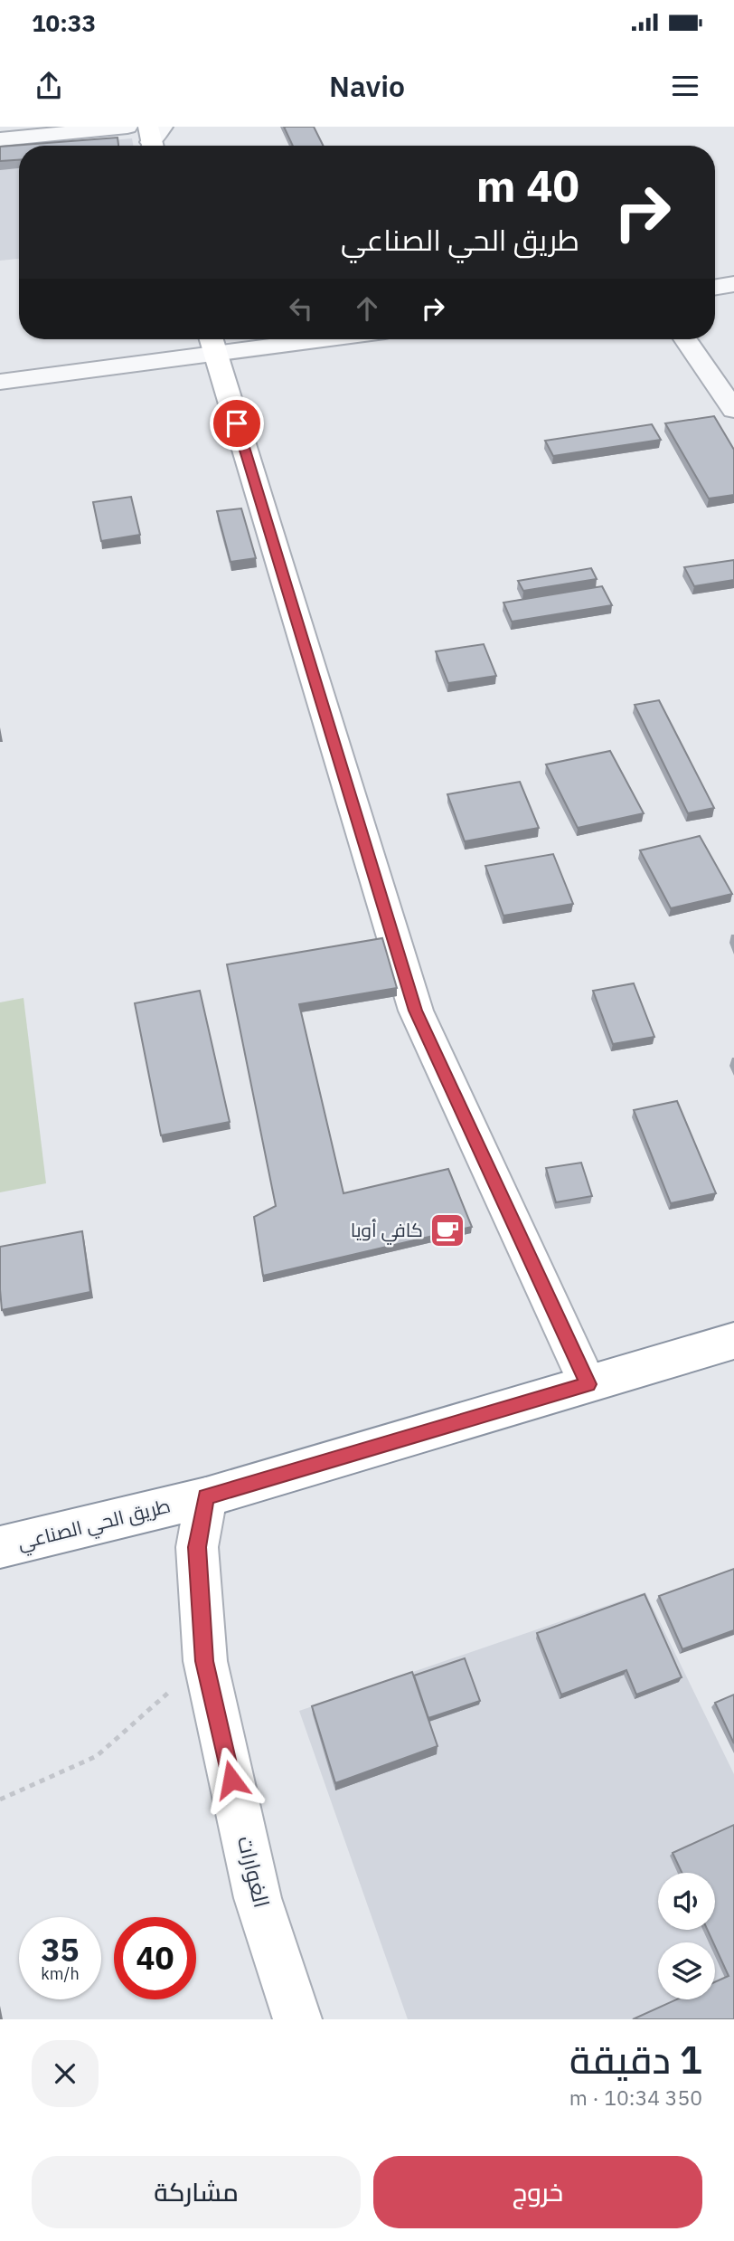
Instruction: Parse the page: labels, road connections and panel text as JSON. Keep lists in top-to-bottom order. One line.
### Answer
{"streets":{"main road":["طريق الحي الصناعي","الغوارات"]},"crossings":[["طريق الحي الصناعي","الغوارات"]],"places":{"cafe":["كافي أويا"]},"page":{"status":"10:33","header":"Navio","turn":["40 m","طريق الحي الصناعي"],"speed":"35 km/h","limit":"40","heading":["1 دقيقة","350 m · 10:34"],"buttons":["خروج","مشاركة"]}}
